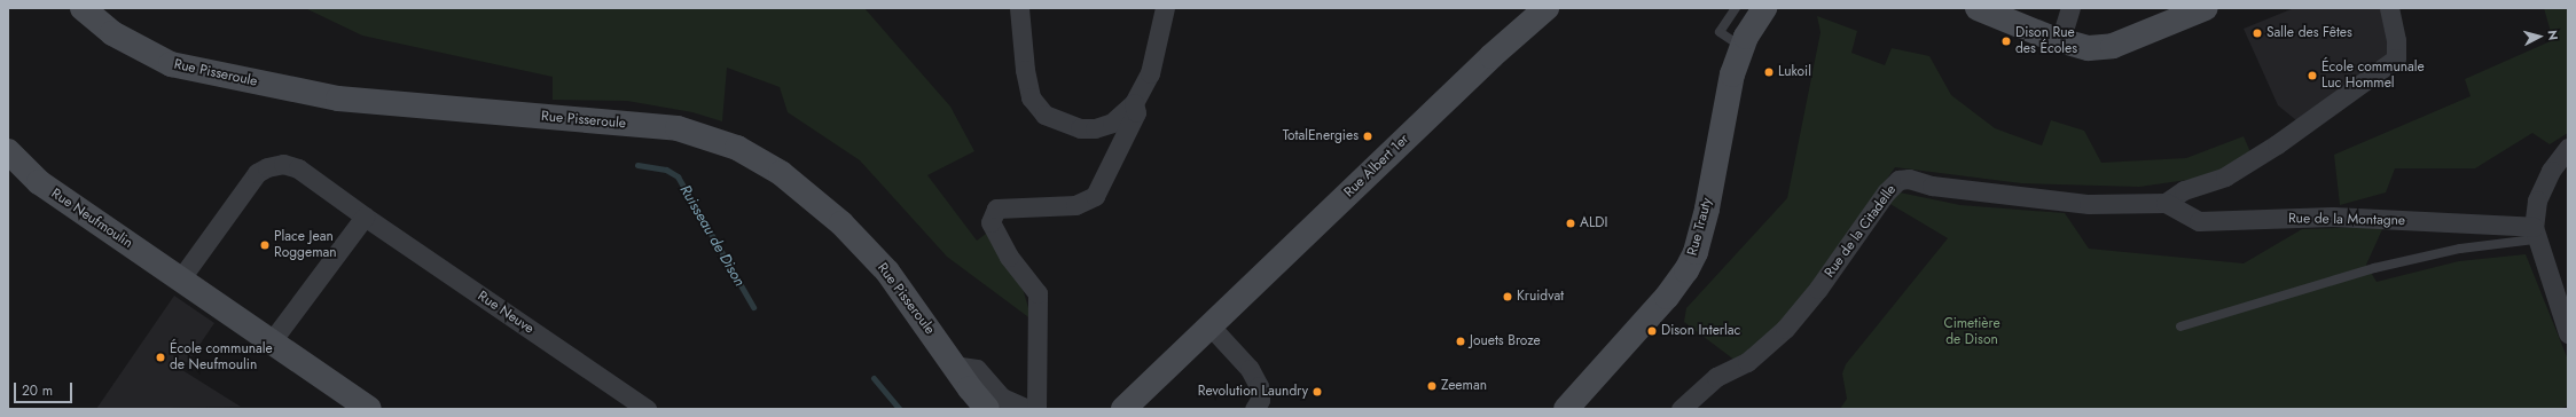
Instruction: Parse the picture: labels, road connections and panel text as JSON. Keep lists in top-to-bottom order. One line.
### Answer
{"streets":{"main road":["Rue Pisseroule","Rue Albert 1er","Rue Neufmoulin","Rue Trauty"],"street":["Rue de la Montagne","Rue de la Citadelle","Rue Neuve"]},"crossings":[["Rue de la Montagne","Rue de la Citadelle"]],"water":["Ruisseau de Dison"],"parks":["Cimetière de Dison"],"places":["Salle des Fêtes","Dison Rue des Écoles","Lukoil","École communale Luc Hommel","TotalEnergies","ALDI","Place Jean Roggeman","Kruidvat","Dison Interlac","Jouets Broze","École communale de Neufmoulin","Zeeman","Revolution Laundry"],"scale_bar":"20 m","north":"right"}
